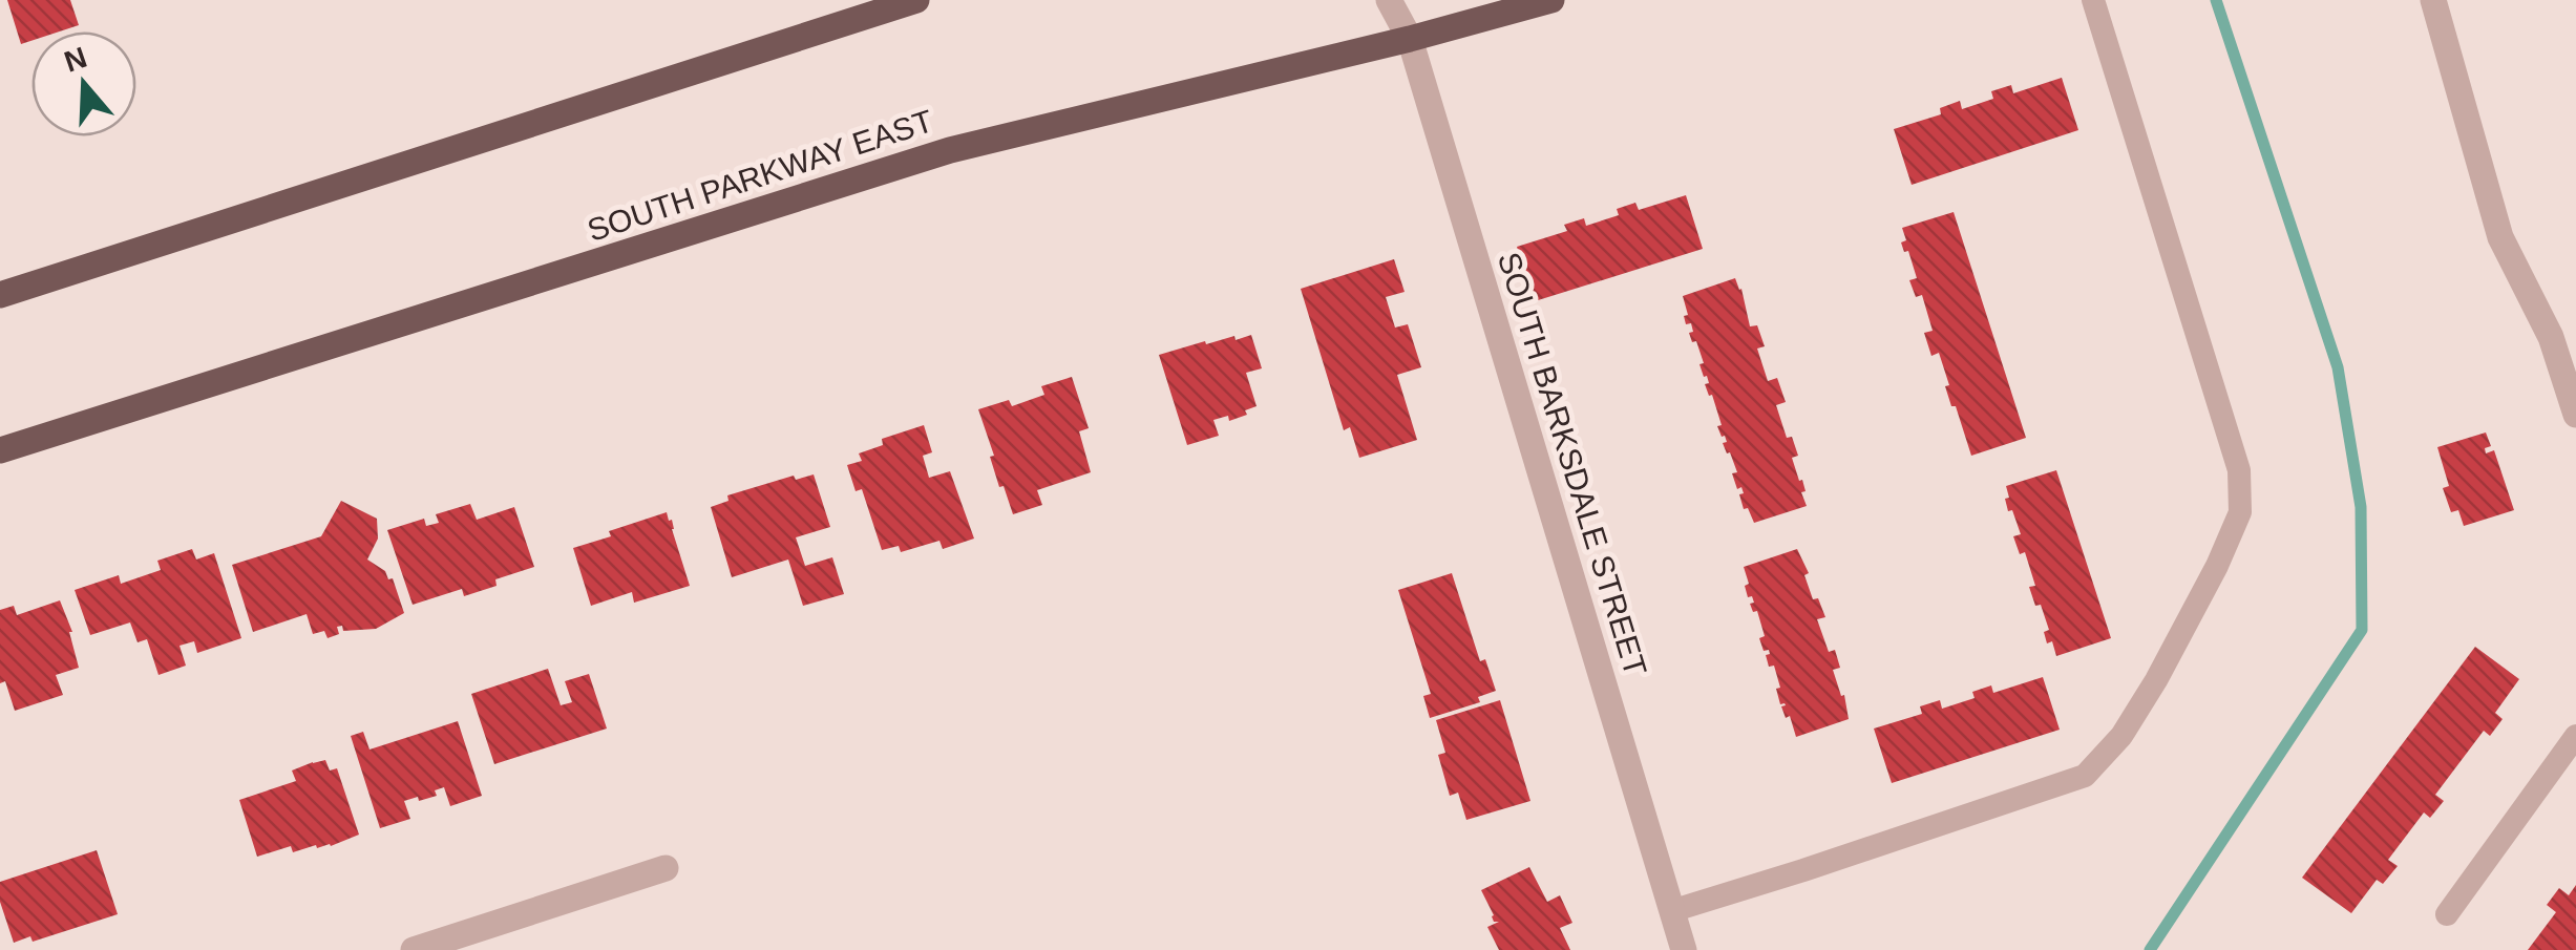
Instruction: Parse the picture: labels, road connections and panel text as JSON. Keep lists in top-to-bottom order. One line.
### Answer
{"streets":{"main road":["SOUTH PARKWAY EAST"],"street":["SOUTH BARKSDALE STREET"]},"crossings":[["SOUTH PARKWAY EAST","SOUTH BARKSDALE STREET"]],"north":"top"}
